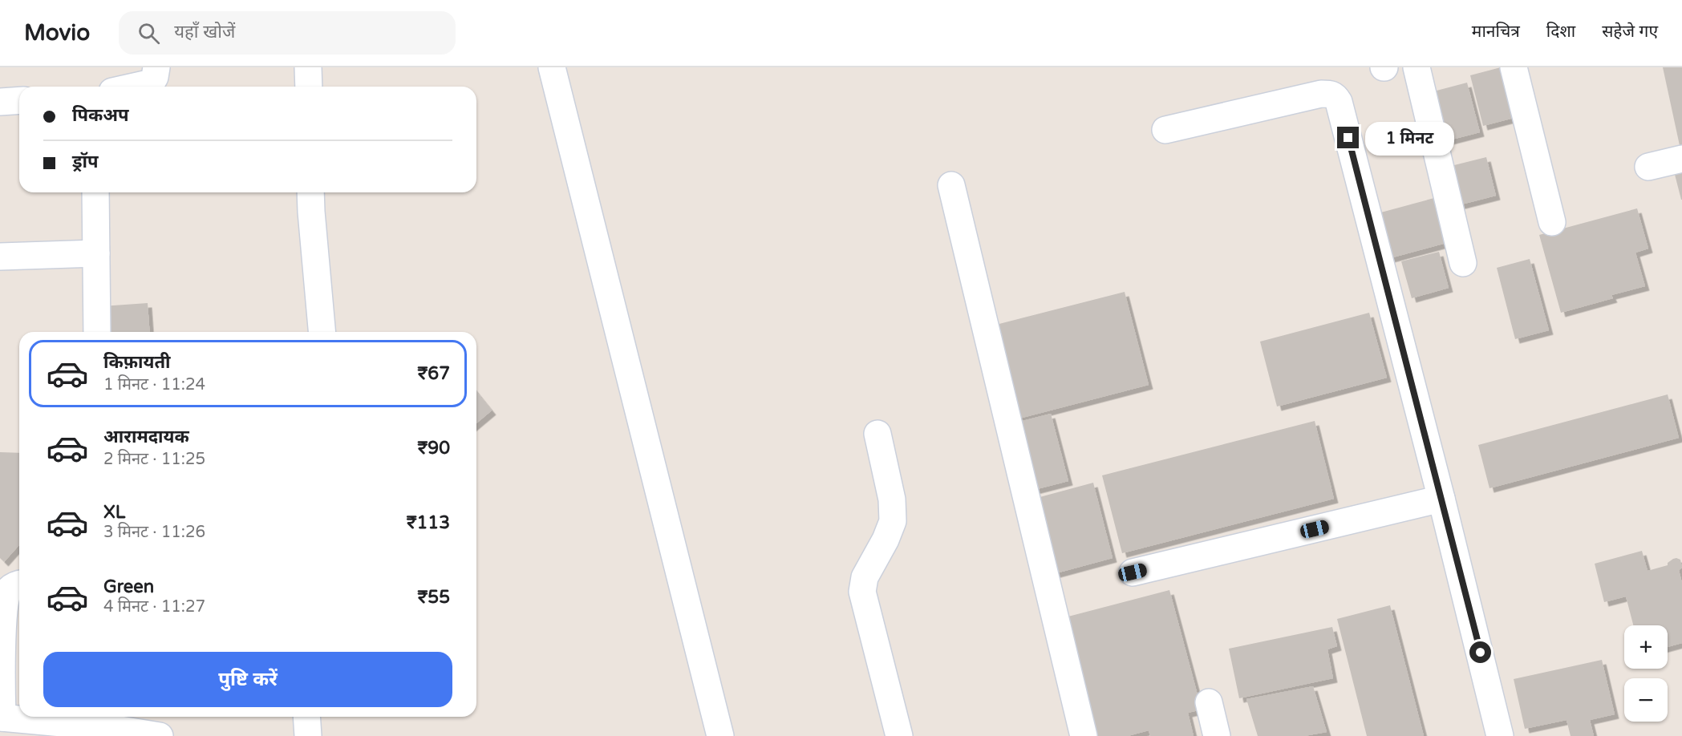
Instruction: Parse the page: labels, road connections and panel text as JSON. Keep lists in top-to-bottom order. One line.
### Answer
{"page":{"header":"Movio","search":"यहाँ खोजें","nav":["मानचित्र","दिशा","सहेजे गए"],"banner":["पिकअप","ड्रॉप"],"bubble":"1 मिनट","list":[{"name":"किफ़ायती","note":"1 मिनट · 11:24","value":"₹67"},{"name":"आरामदायक","note":"2 मिनट · 11:25","value":"₹90"},{"name":"XL","note":"3 मिनट · 11:26","value":"₹113"},{"name":"Green","note":"4 मिनट · 11:27","value":"₹55"}],"map_buttons":["+","−"],"buttons":"पुष्टि करें"}}
